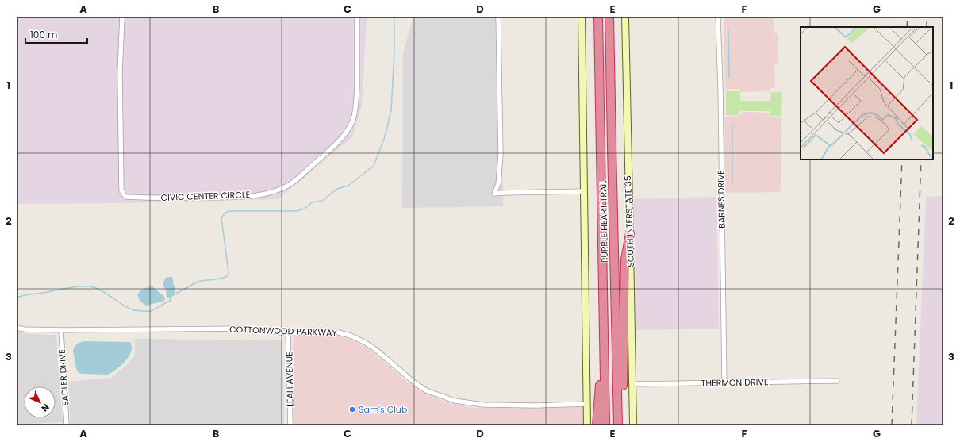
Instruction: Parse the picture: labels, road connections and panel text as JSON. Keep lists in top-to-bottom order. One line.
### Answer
{"streets":{"highway":["PURPLE HEART TRAIL"],"main road":["SOUTH INTERSTATE 35"],"street":["CIVIC CENTER CIRCLE","BARNES DRIVE","COTTONWOOD PARKWAY","SADLER DRIVE","LEAH AVENUE","THERMON DRIVE"]},"crossings":[["BARNES DRIVE","THERMON DRIVE"],["SOUTH INTERSTATE 35","THERMON DRIVE"],["COTTONWOOD PARKWAY","SADLER DRIVE"],["COTTONWOOD PARKWAY","LEAH AVENUE"]],"places":["Sam's Club"],"scale_bar":"100 m","north":"bottom right","grid":{"columns":["A","B","C","D","E","F","G"],"rows":["1","2","3"]}}
